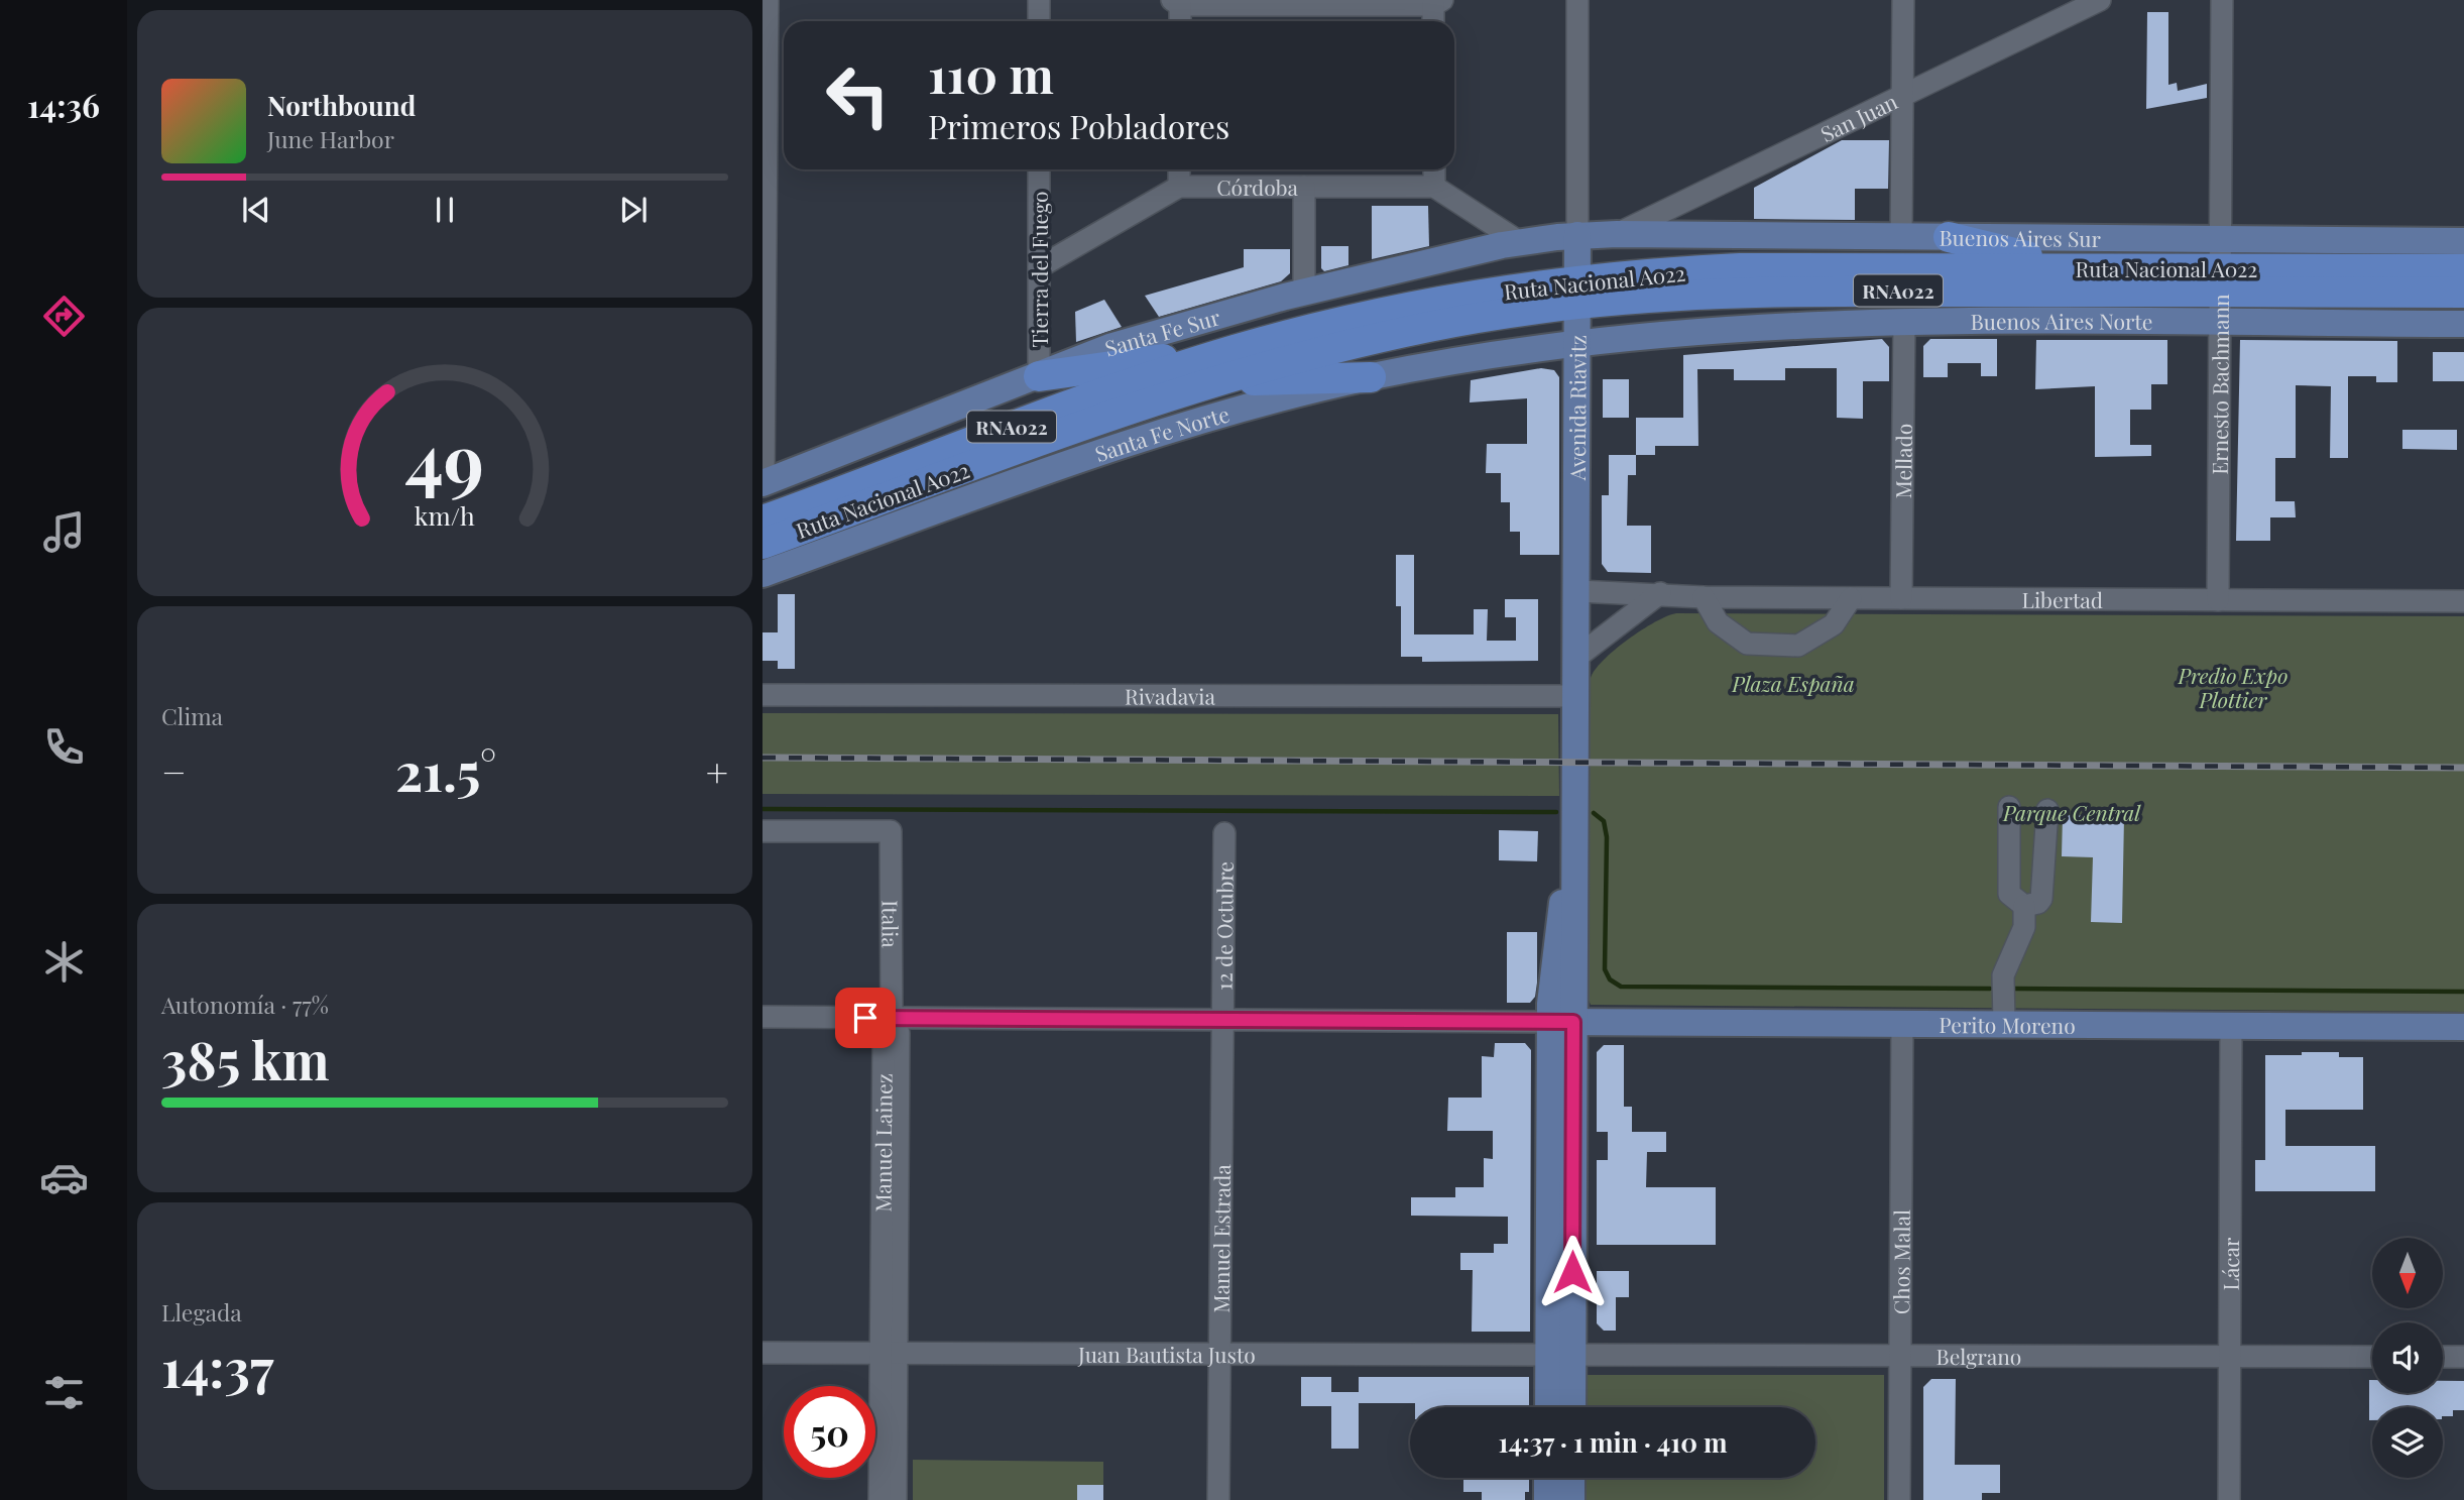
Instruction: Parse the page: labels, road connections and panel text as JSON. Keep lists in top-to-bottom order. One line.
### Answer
{"streets":{"highway":["Ruta Nacional A022","RNA022"],"main road":["Buenos Aires Sur","Buenos Aires Norte","Santa Fe Sur","Avenida Riavitz","Santa Fe Norte","Perito Moreno"],"street":["San Juan","Córdoba","Tierra del Fuego","Ernesto Bachmann","Mellado","Libertad","Rivadavia","Italia","12 de Octubre","Manuel Lainez","Manuel Estrada","Chos Malal","Lácar","Juan Bautista Justo","Belgrano"]},"crossings":[["San Juan","Buenos Aires Sur"],["Córdoba","Tierra del Fuego"],["Buenos Aires Sur","Ruta Nacional A022"],["Buenos Aires Sur","Santa Fe Sur"],["Buenos Aires Sur","Ernesto Bachmann"],["Buenos Aires Sur","Avenida Riavitz"],["Ruta Nacional A022","Ernesto Bachmann"],["Ruta Nacional A022","Avenida Riavitz"],["Tierra del Fuego","Santa Fe Sur"],["Buenos Aires Norte","Ernesto Bachmann"],["Buenos Aires Norte","Avenida Riavitz"],["Buenos Aires Norte","Santa Fe Norte"],["Buenos Aires Norte","Mellado"],["Santa Fe Sur","Avenida Riavitz"],["Ernesto Bachmann","Libertad"],["Avenida Riavitz","Santa Fe Norte"],["Avenida Riavitz","Libertad"],["Avenida Riavitz","Rivadavia"],["Avenida Riavitz","Perito Moreno"],["Avenida Riavitz","Juan Bautista Justo"],["Avenida Riavitz","Belgrano"],["Mellado","Libertad"],["Italia","Manuel Lainez"],["12 de Octubre","Manuel Estrada"],["Perito Moreno","Chos Malal"],["Perito Moreno","Lácar"],["Manuel Lainez","Juan Bautista Justo"],["Manuel Estrada","Juan Bautista Justo"],["Chos Malal","Belgrano"],["Lácar","Belgrano"],["Juan Bautista Justo","Belgrano"]],"parks":["Predio Expo Plottier","Plaza España","Parque Central"],"north":"bottom","page":{"tabs":"14:36","turn":["110 m","Primeros Pobladores"],"song":["Northbound","June Harbor"],"tile":["Clima",["Autonomía · 77%","385 km"],["Llegada","14:37"]],"heat":["−","21.5°","+"],"limit":"50","trip":"14:37 · 1 min · 410 m","gauge":["49","km/h"]}}
